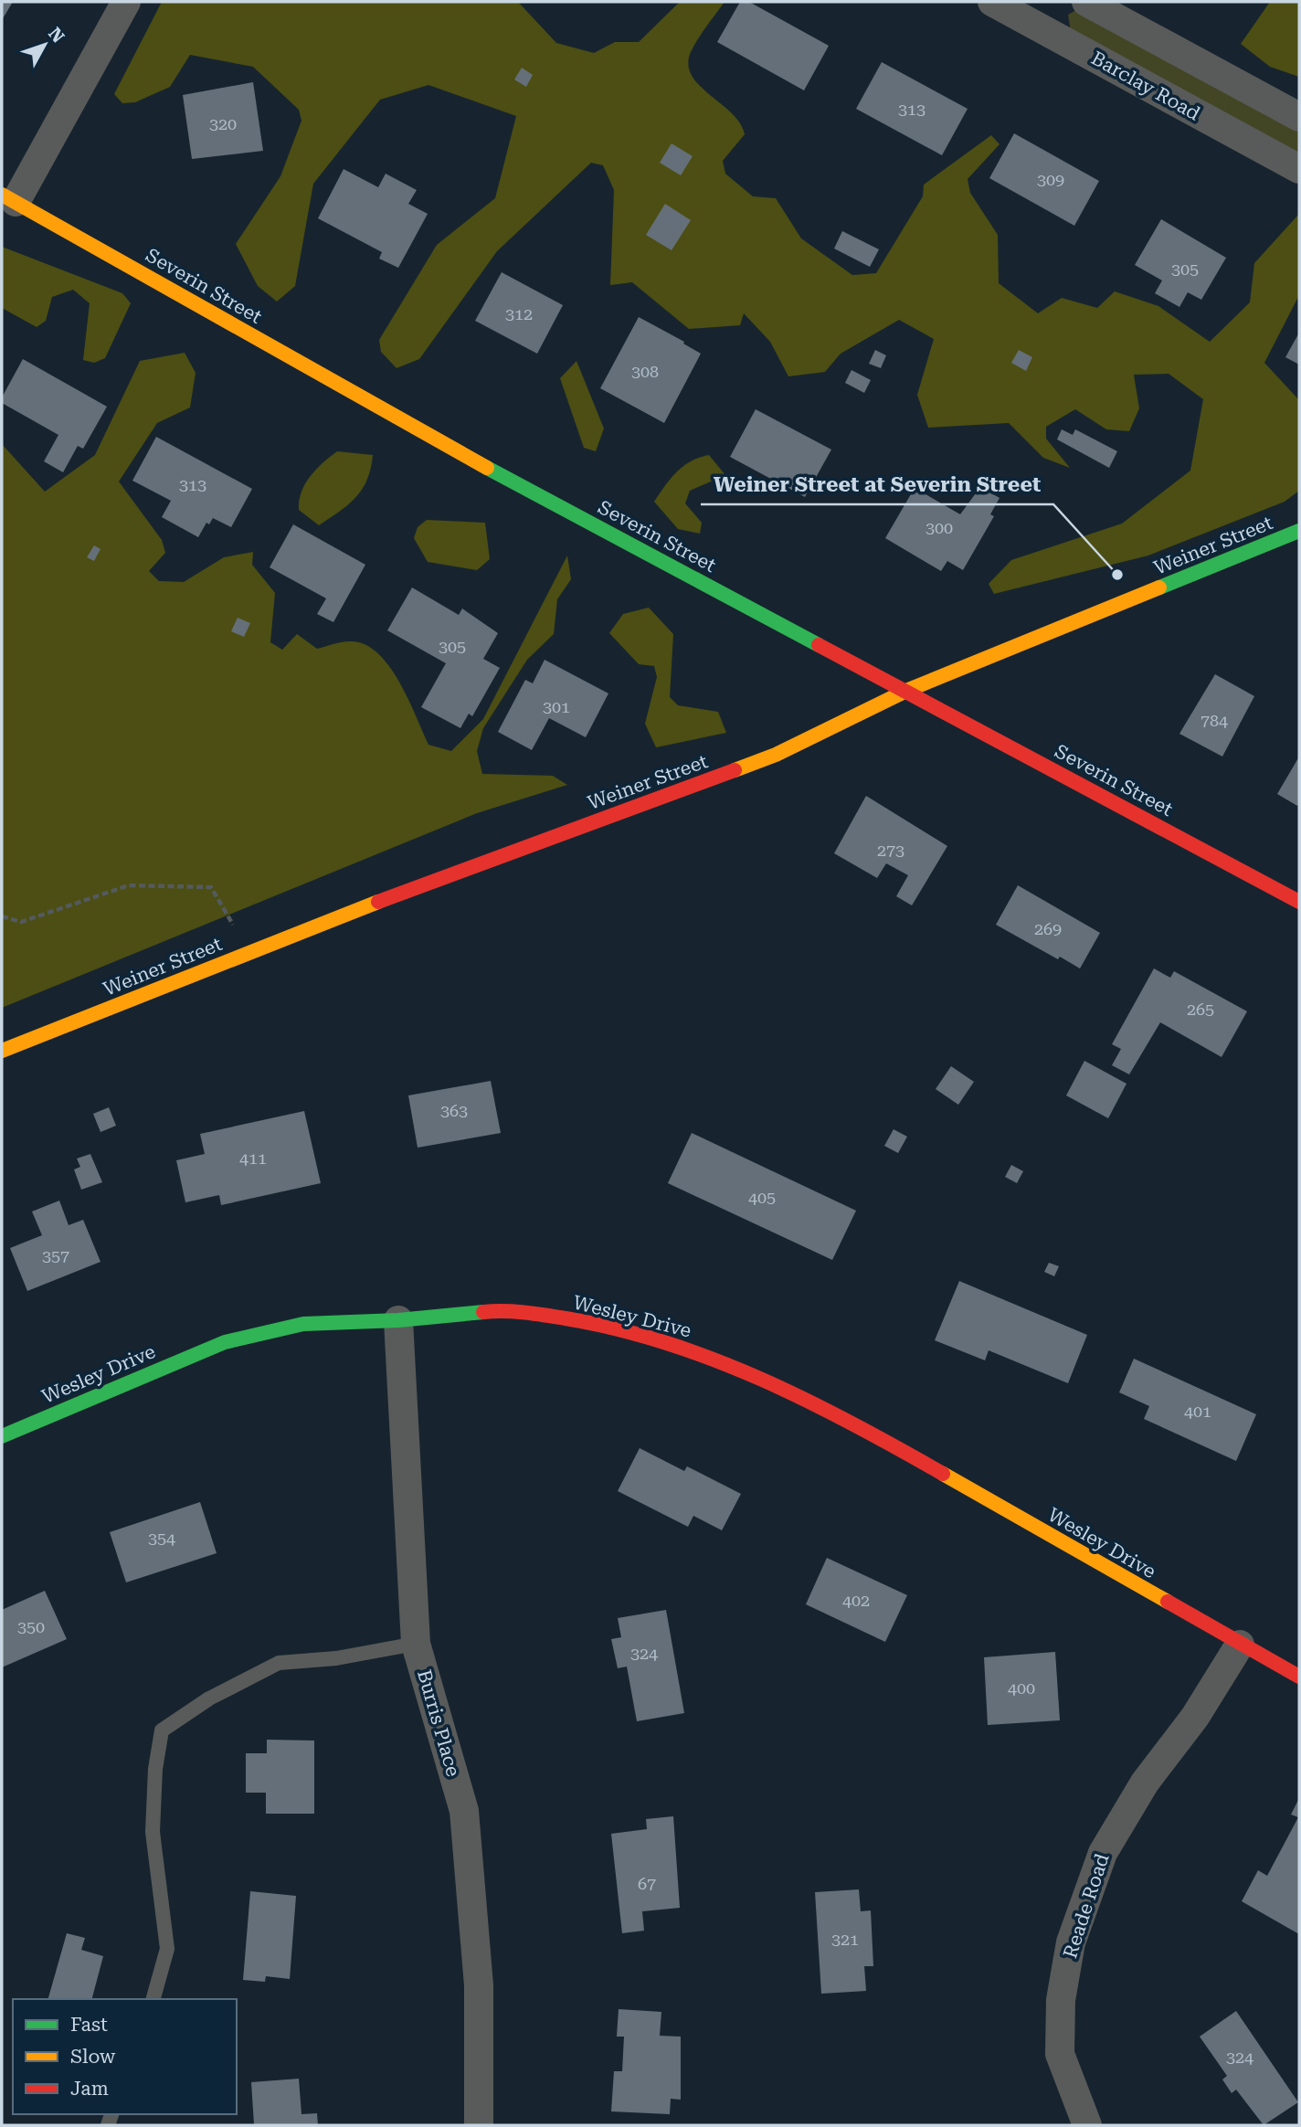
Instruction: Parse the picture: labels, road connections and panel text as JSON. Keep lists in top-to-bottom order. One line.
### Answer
{"streets":{"street":["Barclay Road","Severin Street","Weiner Street","Wesley Drive","Burris Place","Reade Road"]},"crossings":[["Severin Street","Weiner Street"],["Wesley Drive","Burris Place"],["Wesley Drive","Reade Road"]],"places":["Weiner Street at Severin Street"],"house_numbers":["313","320","309","305","312","308","313","300","305","301","784","273","269","265","363","411","405","357","401","354","402","350","324","400","67","321","324"],"legend":["Fast","Slow","Jam"],"north":"top right"}
